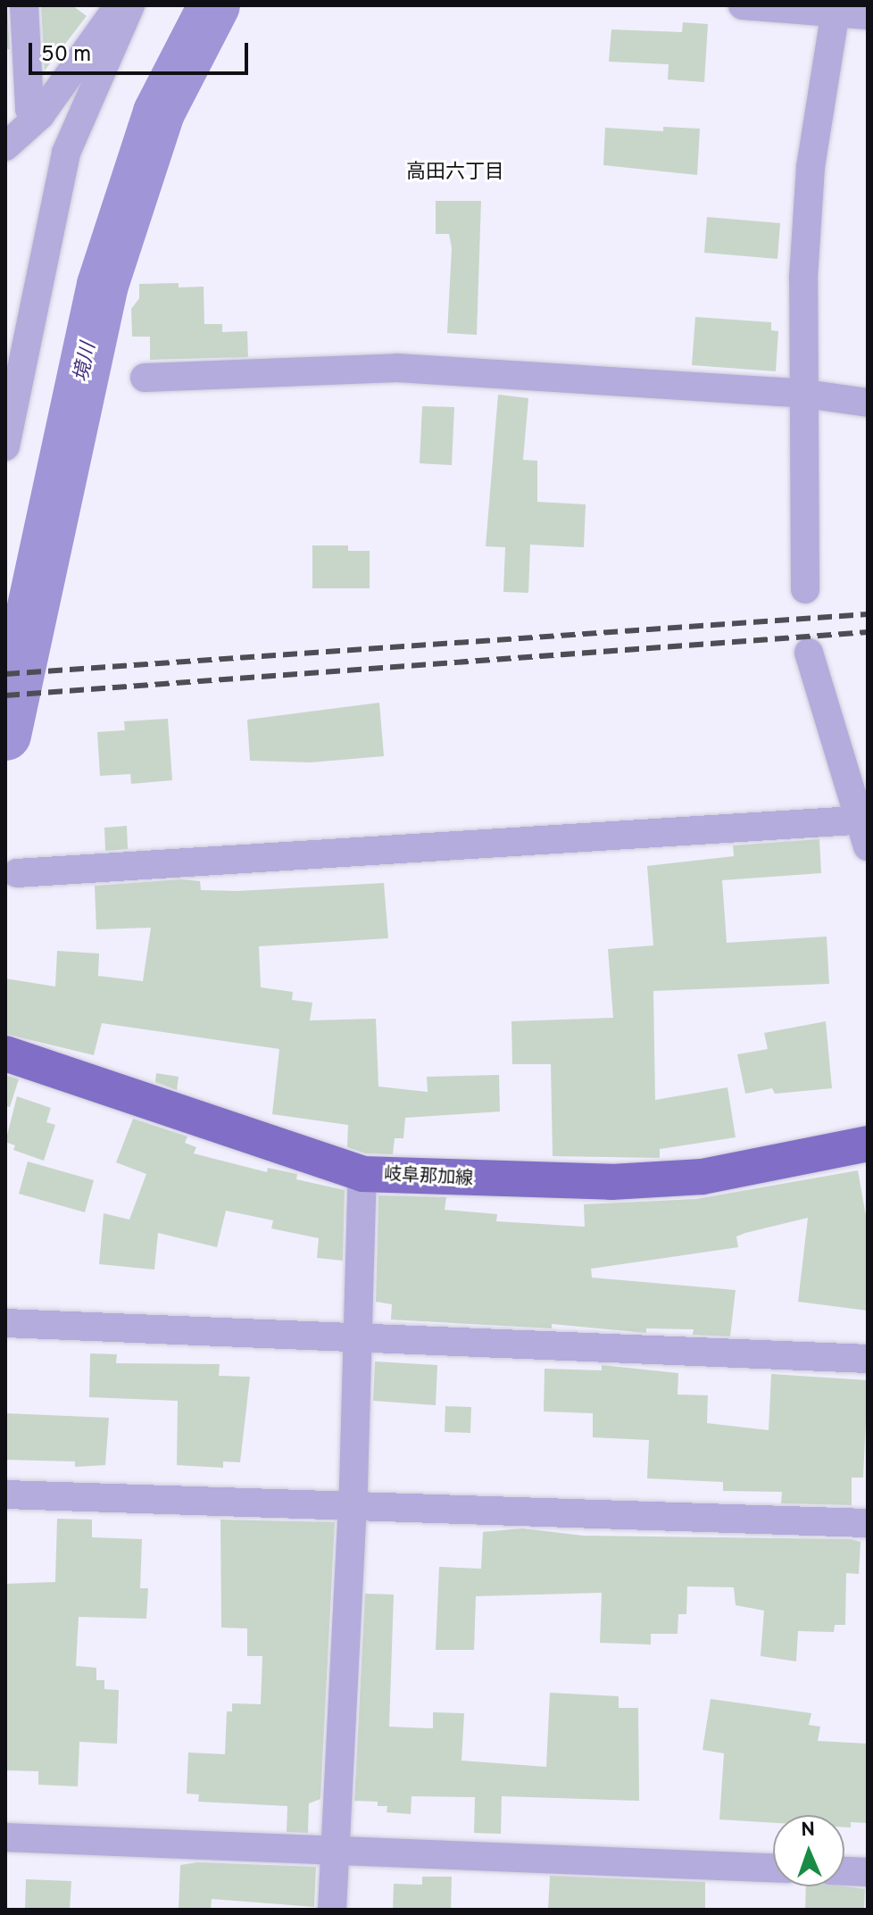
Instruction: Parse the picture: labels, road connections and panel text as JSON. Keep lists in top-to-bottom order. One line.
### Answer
{"streets":{"main road":["岐阜那加線"]},"districts":["高田六丁目"],"water":["境川"],"scale_bar":"50 m","north":"top"}
